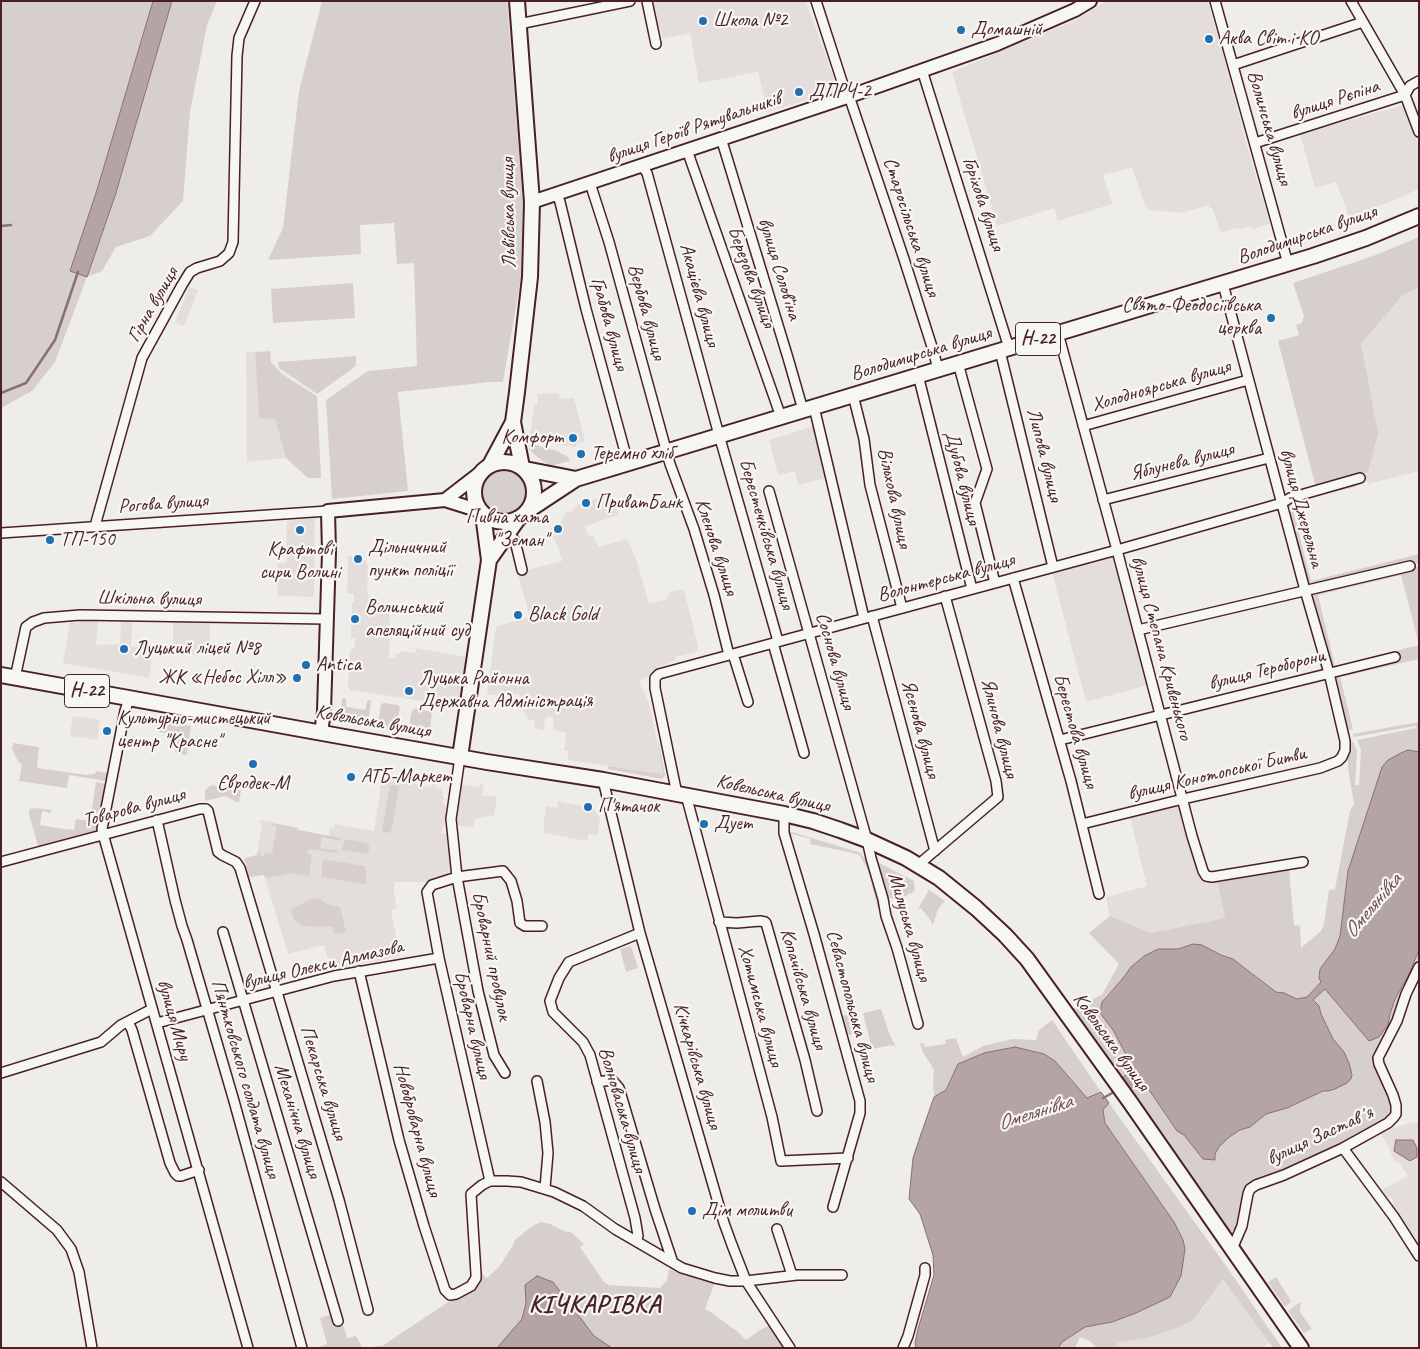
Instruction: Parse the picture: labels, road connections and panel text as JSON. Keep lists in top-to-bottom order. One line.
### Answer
{"streets":{"main road":["Львівська вулиця","Володимирська вулиця","Н-22","Ковельська вулиця"],"street":["вулиця Рєпіна","вулиця Героїв Рятувальників","Волинська вулиця","Горіхова вулиця","Старосільська вулиця","вулиця Солов'їна","Березова вулиця","Акацієва вулиця","Гірна вулиця","Вербова вулиця","Грабова вулиця","Холодноярська вулиця","Липова вулиця","Яблунева вулиця","Дубова вулиця","Вільхова вулиця","Рогова вулиця","вулиця Джерельна","Берестечківська вулиця","Кленова вулиця","Волонтерська вулиця","Шкільна вулиця","вулиця Степана Кривенького","Соснова вулиця","вулиця Тероборони","Ялинова вулиця","Ясенова вулиця","Берестова вулиця","вулиця Конотопської Битви","Товарова вулиця","Милуська вулиця","Броварний провулок","вулиця Олекси Алмазова","Копачівська вулиця","Хотимська вулиця","Севастопольська вулиця","вулиця Миру","Броварна вулиця","Кічкарівська вулиця","Пянтковського солдата вулиця","Пекарська вулиця","Волноваська вулиця","Механічна вулиця","Новоброварна вулиця","вулиця Заставʼя"]},"crossings":[["вулиця Рєпіна","Волинська вулиця"],["вулиця Героїв Рятувальників","Горіхова вулиця"],["вулиця Героїв Рятувальників","Львівська вулиця"],["вулиця Героїв Рятувальників","Старосільська вулиця"],["вулиця Героїв Рятувальників","вулиця Солов'їна"],["вулиця Героїв Рятувальників","Березова вулиця"],["вулиця Героїв Рятувальників","Акацієва вулиця"],["вулиця Героїв Рятувальників","Вербова вулиця"],["вулиця Героїв Рятувальників","Грабова вулиця"],["Волинська вулиця","Володимирська вулиця"],["Горіхова вулиця","Володимирська вулиця"],["Горіхова вулиця","Липова вулиця"],["Львівська вулиця","Володимирська вулиця"],["Львівська вулиця","Н-22"],["Старосільська вулиця","Володимирська вулиця"],["Володимирська вулиця","вулиця Солов'їна"],["Володимирська вулиця","Березова вулиця"],["Володимирська вулиця","Акацієва вулиця"],["Володимирська вулиця","Вербова вулиця"],["Володимирська вулиця","Грабова вулиця"],["Володимирська вулиця","Н-22"],["Володимирська вулиця","Липова вулиця"],["Володимирська вулиця","Дубова вулиця"],["Володимирська вулиця","Вільхова вулиця"],["Володимирська вулиця","вулиця Джерельна"],["Володимирська вулиця","Берестечківська вулиця"],["Володимирська вулиця","Кленова вулиця"],["Володимирська вулиця","вулиця Степана Кривенького"],["Володимирська вулиця","Ясенова вулиця"],["вулиця Солов'їна","Ясенова вулиця"],["Акацієва вулиця","Берестечківська вулиця"],["Гірна вулиця","Рогова вулиця"],["Вербова вулиця","Кленова вулиця"],["Н-22","Ковельська вулиця"],["Холодноярська вулиця","вулиця Джерельна"],["Холодноярська вулиця","вулиця Степана Кривенького"],["Липова вулиця","Волонтерська вулиця"],["Яблунева вулиця","вулиця Джерельна"],["Яблунева вулиця","вулиця Степана Кривенького"],["Дубова вулиця","Волонтерська вулиця"],["Вільхова вулиця","Волонтерська вулиця"],["вулиця Джерельна","Волонтерська вулиця"],["вулиця Джерельна","вулиця Тероборони"],["вулиця Джерельна","вулиця Конотопської Битви"],["Берестечківська вулиця","Волонтерська вулиця"],["Кленова вулиця","Волонтерська вулиця"],["Волонтерська вулиця","вулиця Степана Кривенького"],["Волонтерська вулиця","Соснова вулиця"],["Волонтерська вулиця","Ковельська вулиця"],["Волонтерська вулиця","Ялинова вулиця"],["Волонтерська вулиця","Ясенова вулиця"],["Волонтерська вулиця","Берестова вулиця"],["Волонтерська вулиця","Хотимська вулиця"],["Шкільна вулиця","Ковельська вулиця"],["вулиця Степана Кривенького","вулиця Тероборони"],["вулиця Степана Кривенького","вулиця Конотопської Битви"],["Соснова вулиця","Ковельська вулиця"],["Соснова вулиця","Милуська вулиця"],["вулиця Тероборони","Берестова вулиця"],["Ковельська вулиця","Ялинова вулиця"],["Ковельська вулиця","Милуська вулиця"],["Ковельська вулиця","Хотимська вулиця"],["Ковельська вулиця","Севастопольська вулиця"],["Ковельська вулиця","вулиця Миру"],["Ковельська вулиця","Кічкарівська вулиця"],["Ковельська вулиця","вулиця Заставʼя"],["Ялинова вулиця","Ясенова вулиця"],["Берестова вулиця","вулиця Конотопської Битви"],["Товарова вулиця","вулиця Миру"],["Товарова вулиця","Пянтковського солдата вулиця"],["Товарова вулиця","Пекарська вулиця"],["Броварний провулок","Броварна вулиця"],["вулиця Олекси Алмазова","вулиця Миру"],["вулиця Олекси Алмазова","Броварна вулиця"],["вулиця Олекси Алмазова","Пянтковського солдата вулиця"],["вулиця Олекси Алмазова","Пекарська вулиця"],["вулиця Олекси Алмазова","Механічна вулиця"],["вулиця Олекси Алмазова","Новоброварна вулиця"],["Копачівська вулиця","Хотимська вулиця"],["Хотимська вулиця","Севастопольська вулиця"],["Броварна вулиця","Новоброварна вулиця"],["Кічкарівська вулиця","Волноваська вулиця"]],"districts":["КІЧКАРІВКА"],"water":["Омелянівка"],"places":["Школа №2","Домашній","Аква Світ і КО","ДПРЧ-2","Свято-Феодосіївська церква","Комфорт","Теремно хліб","ПриватБанк","Пивна хата \"Земан\"","Крафтові сири Волині","ТП-150","Дільничний пункт поліції","Black Gold","Волинський апеляційний суд","Луцький ліцей №8","Antica","ЖК «Небос Хілл»","Луцька Районна Державна Адміністрація","Культурно-мистецький центр \"Красне\"","Євродек-М","АТБ-Маркет","П'ятачок","Дует","Дім молитви"]}
